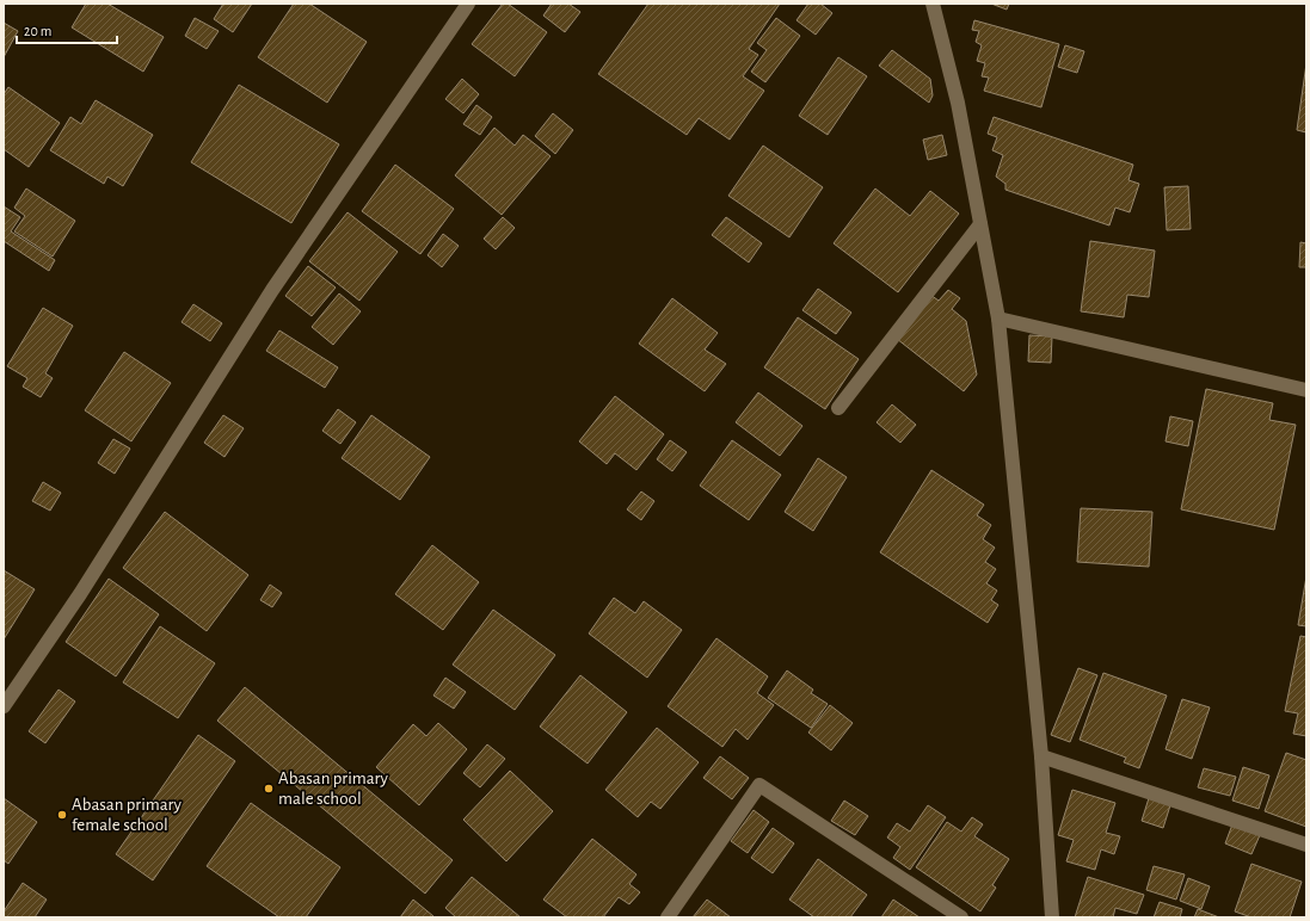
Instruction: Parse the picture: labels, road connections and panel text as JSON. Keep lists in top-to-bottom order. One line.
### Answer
{"places":["Abasan primary male school","Abasan primary female school"],"scale_bar":"20 m"}
